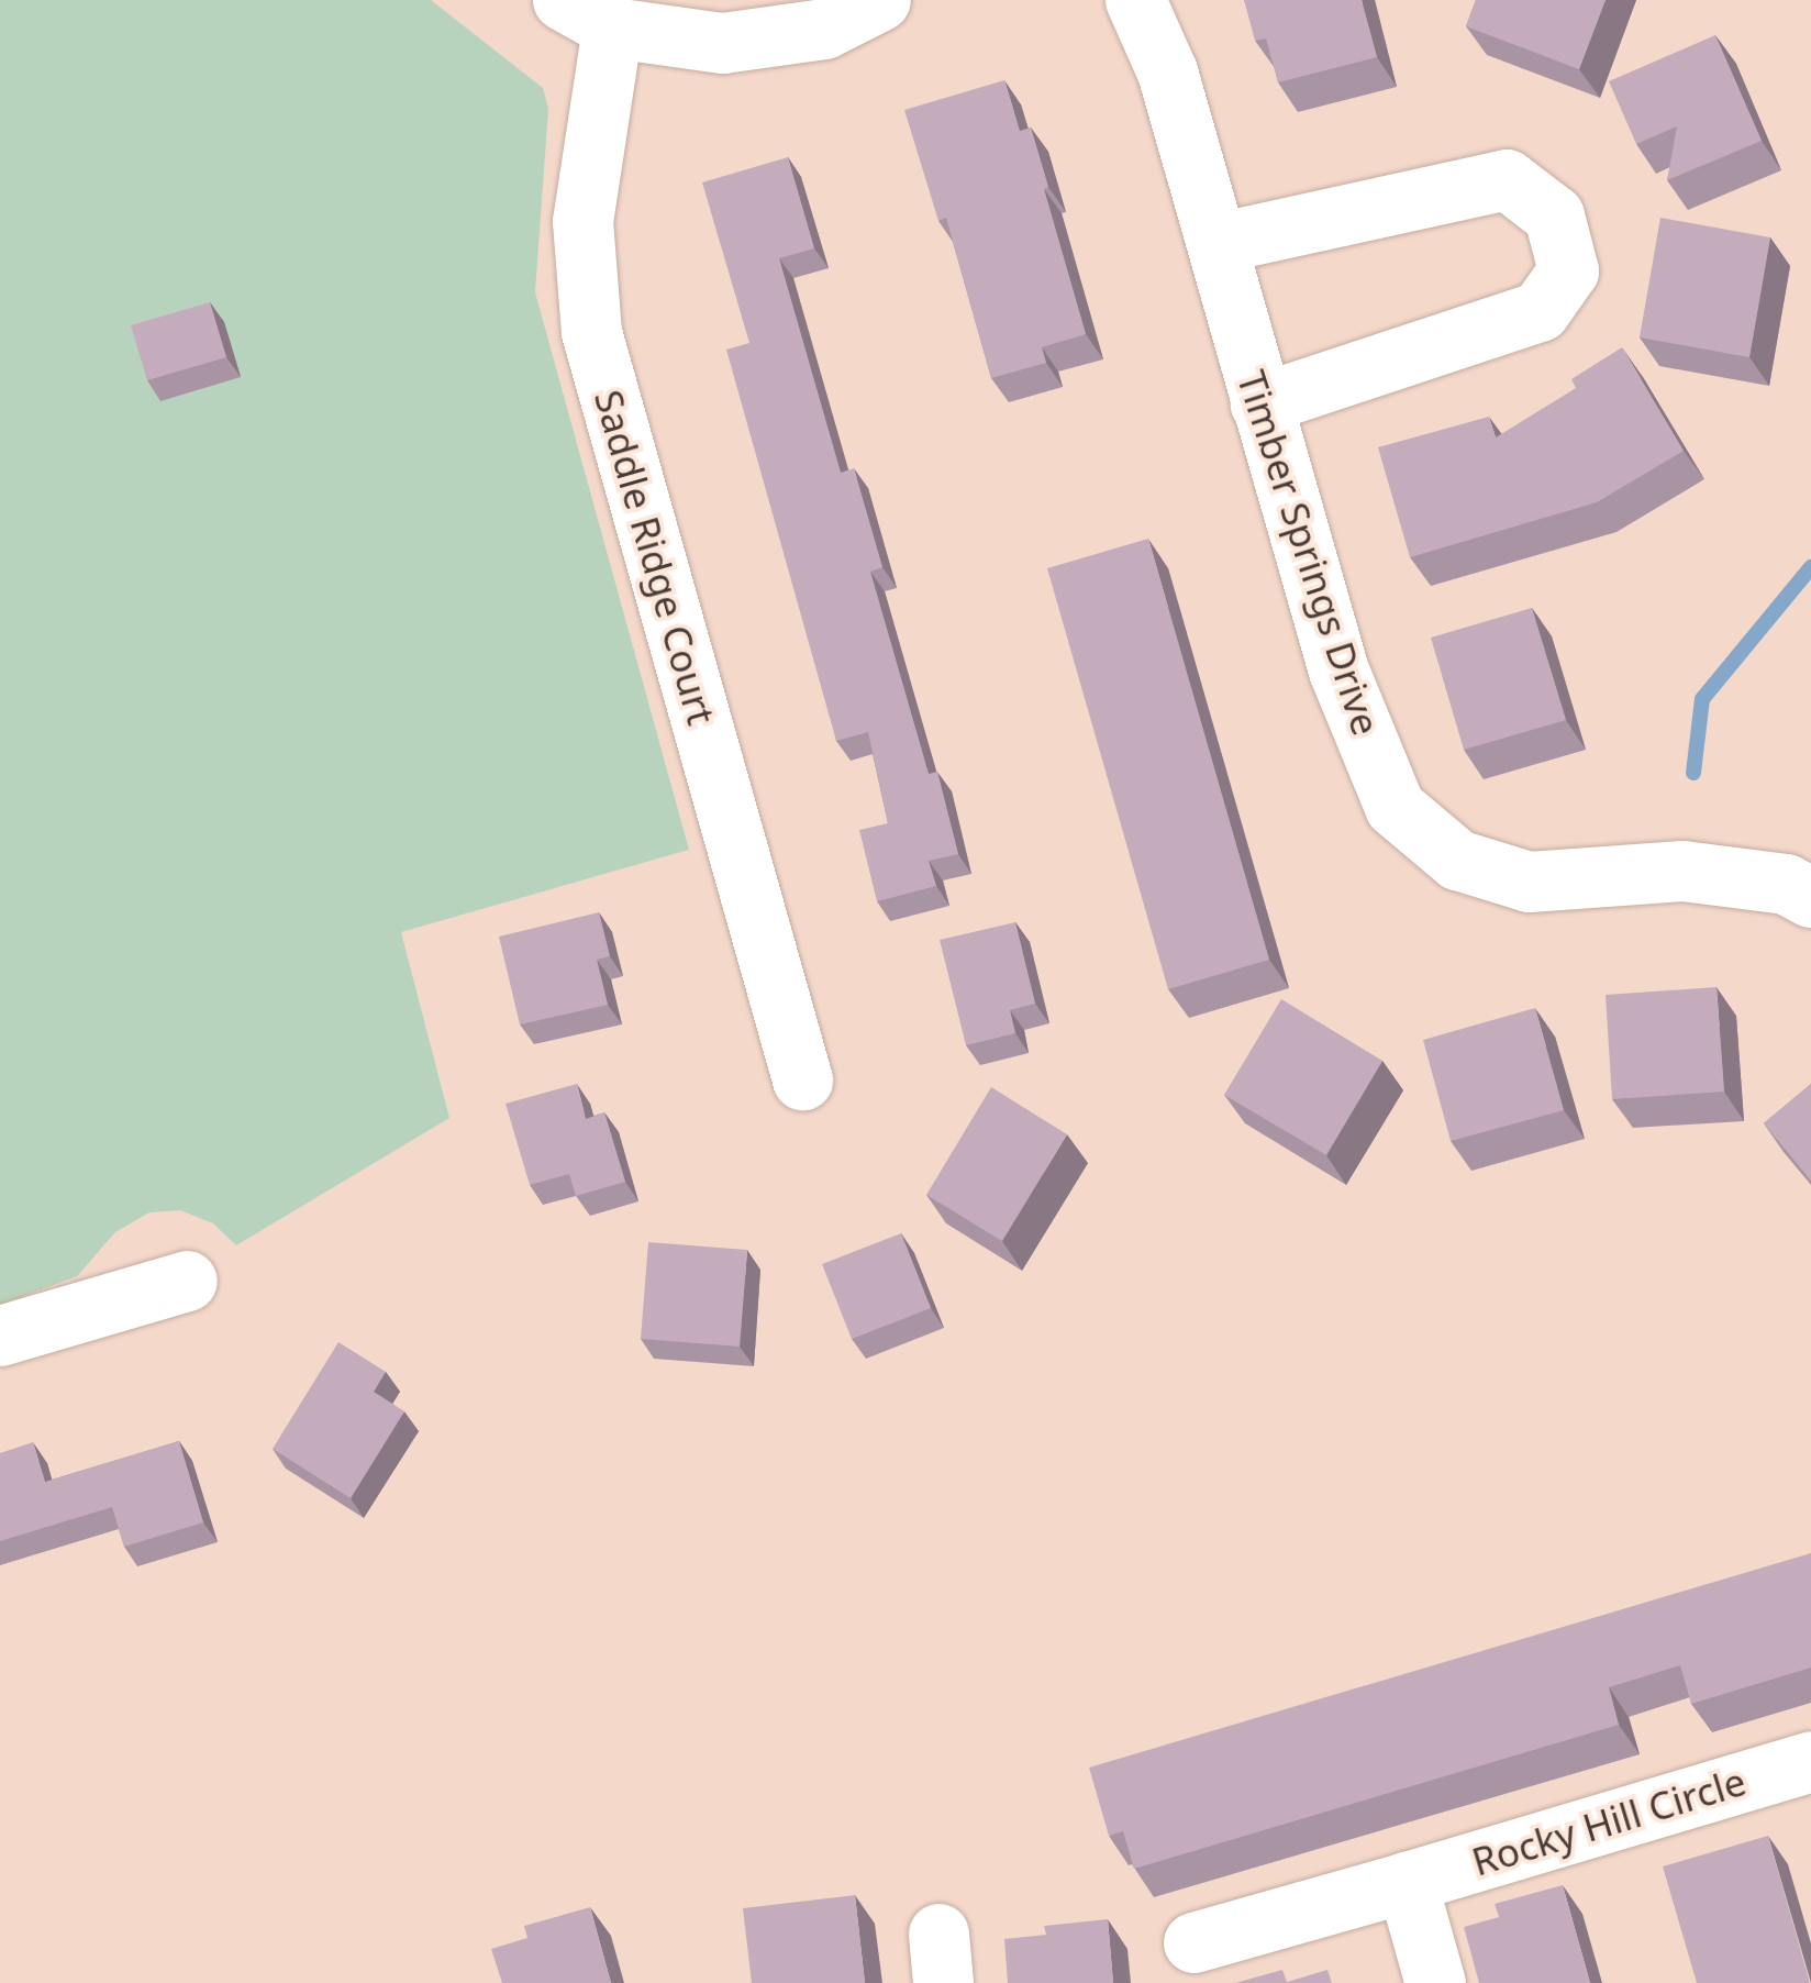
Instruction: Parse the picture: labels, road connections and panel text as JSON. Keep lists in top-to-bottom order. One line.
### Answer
{"streets":{"street":["Timber Springs Drive","Saddle Ridge Court","Rocky Hill Circle"]}}
